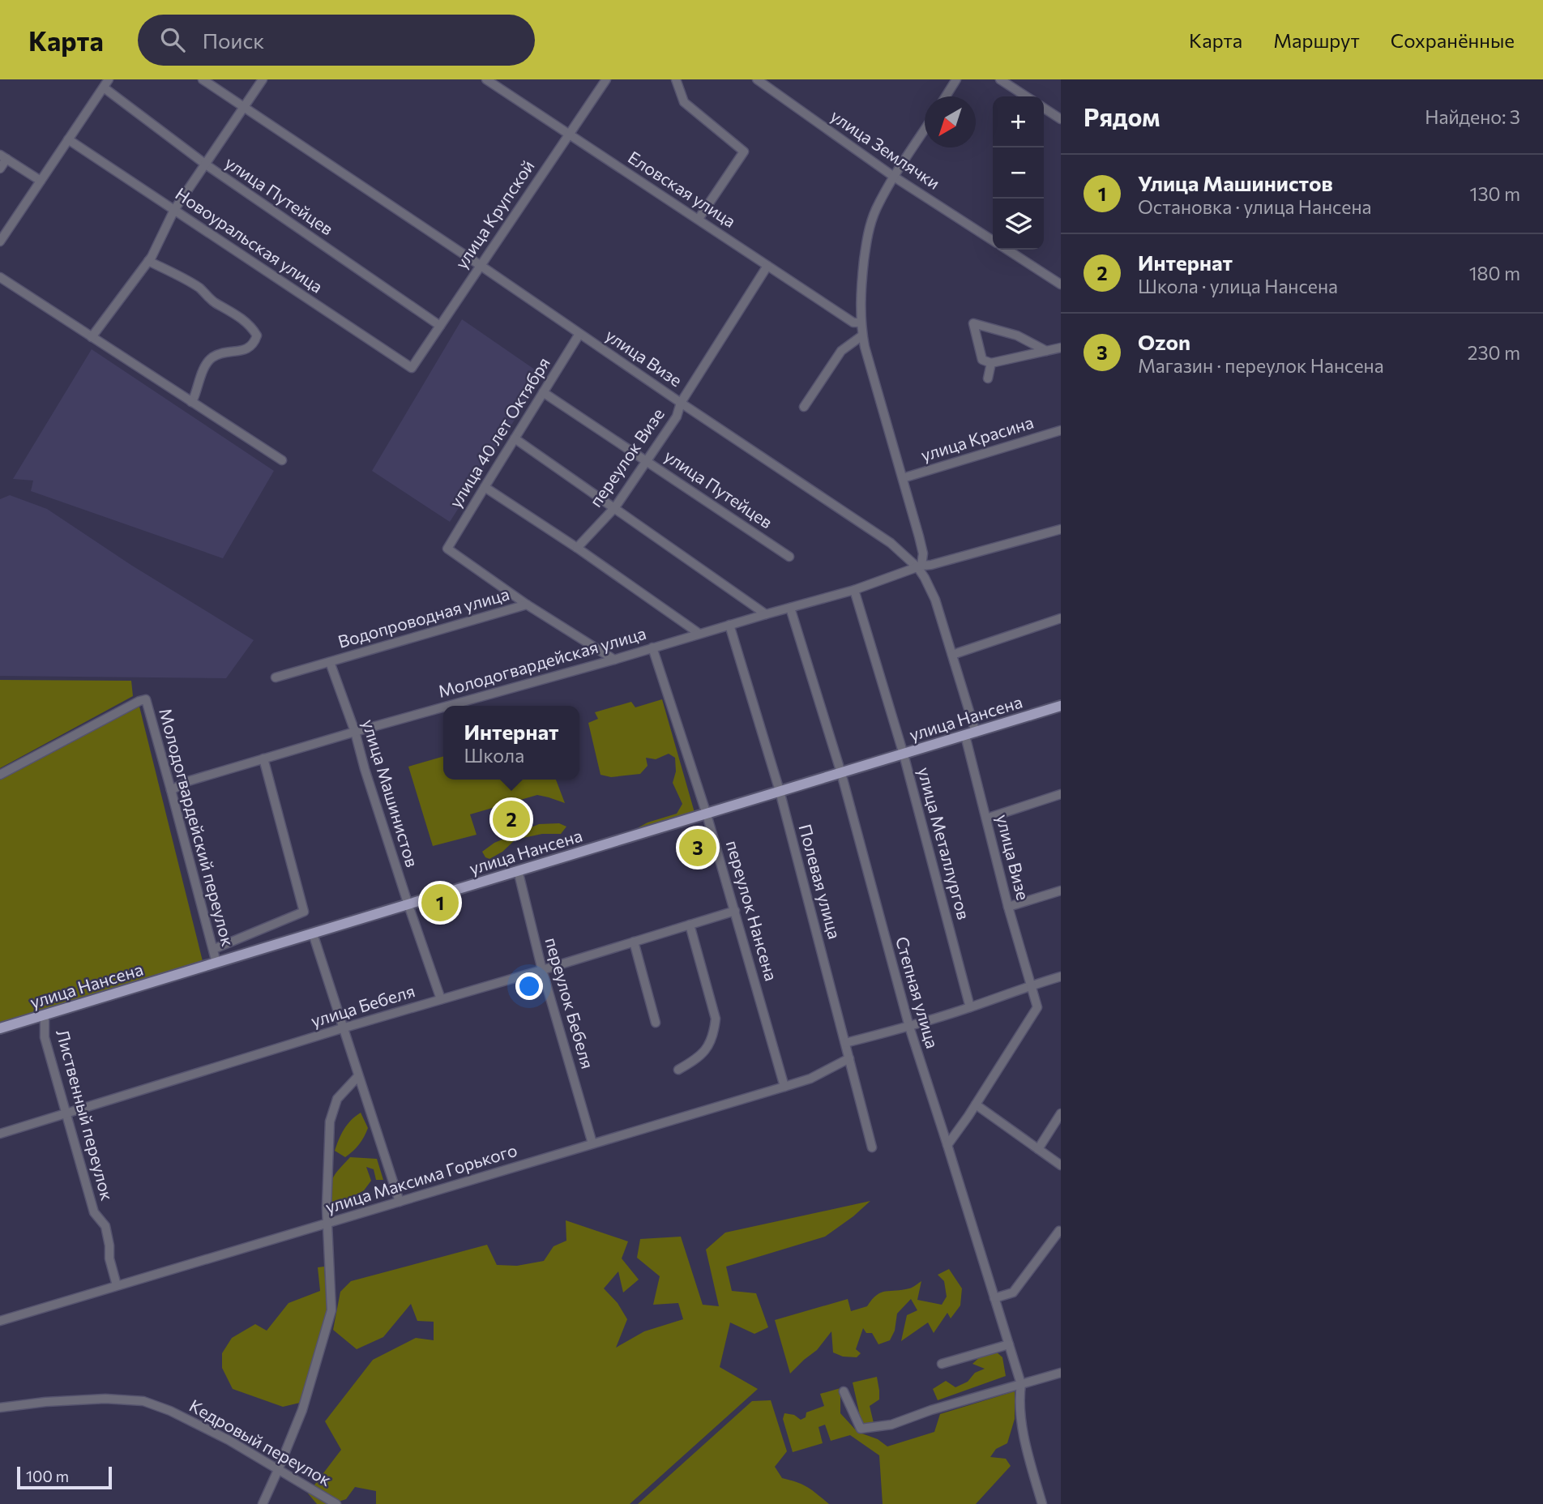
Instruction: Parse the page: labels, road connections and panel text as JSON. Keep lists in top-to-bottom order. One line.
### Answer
{"streets":{"main road":["улица Нансена"],"street":["улица Землячки","Еловская улица","улица Путейцев","улица Крупской","Новоуральская улица","улица Визе","улица 40 лет Октября","улица Красина","переулок Визе","Водопроводная улица","Молодогвардейская улица","улица Машинистов","Молодогвардейский переулок","улица Металлургов","Полевая улица","переулок Нансена","Степная улица","переулок Бебеля","улица Бебеля","Лиственный переулок","улица Максима Горького","Кедровый переулок"]},"crossings":[["Еловская улица","улица Крупской"],["Еловская улица","переулок Визе"],["улица Путейцев","улица Крупской"],["улица Путейцев","улица 40 лет Октября"],["улица Путейцев","переулок Визе"],["улица Крупской","Новоуральская улица"],["улица Крупской","улица Визе"],["улица Визе","улица 40 лет Октября"],["улица Визе","переулок Визе"],["улица Визе","Молодогвардейская улица"],["улица Визе","улица Нансена"],["улица Визе","Степная улица"],["улица 40 лет Октября","Водопроводная улица"],["Водопроводная улица","улица Машинистов"],["Молодогвардейская улица","улица Машинистов"],["Молодогвардейская улица","Молодогвардейский переулок"],["Молодогвардейская улица","улица Металлургов"],["Молодогвардейская улица","Полевая улица"],["Молодогвардейская улица","переулок Нансена"],["Молодогвардейская улица","Степная улица"],["улица Нансена","улица Машинистов"],["улица Нансена","Молодогвардейский переулок"],["улица Нансена","улица Металлургов"],["улица Нансена","Полевая улица"],["улица Нансена","переулок Нансена"],["улица Нансена","Степная улица"],["улица Нансена","переулок Бебеля"],["улица Нансена","Лиственный переулок"],["улица Машинистов","улица Бебеля"],["Полевая улица","улица Максима Горького"],["переулок Нансена","улица Бебеля"],["переулок Нансена","улица Максима Горького"],["переулок Бебеля","улица Бебеля"],["переулок Бебеля","улица Максима Горького"],["улица Бебеля","Лиственный переулок"],["Лиственный переулок","улица Максима Горького"]],"scale_bar":"100 m","north":"bottom left","page":{"header":"Карта","search":"Поиск","nav":["Карта","Маршрут","Сохранённые"],"heading":["Рядом","Найдено: 3"],"map_buttons":["+","−"],"list":[{"mark":"1","name":"Улица Машинистов","note":"Остановка · улица Нансена","value":"130 m"},{"mark":"2","name":"Интернат","note":"Школа · улица Нансена","value":"180 m"},{"mark":"3","name":"Ozon","note":"Магазин · переулок Нансена","value":"230 m"}],"popup":["Интернат","Школа"],"pins":["2","3","1"],"scale":"100 m"}}
